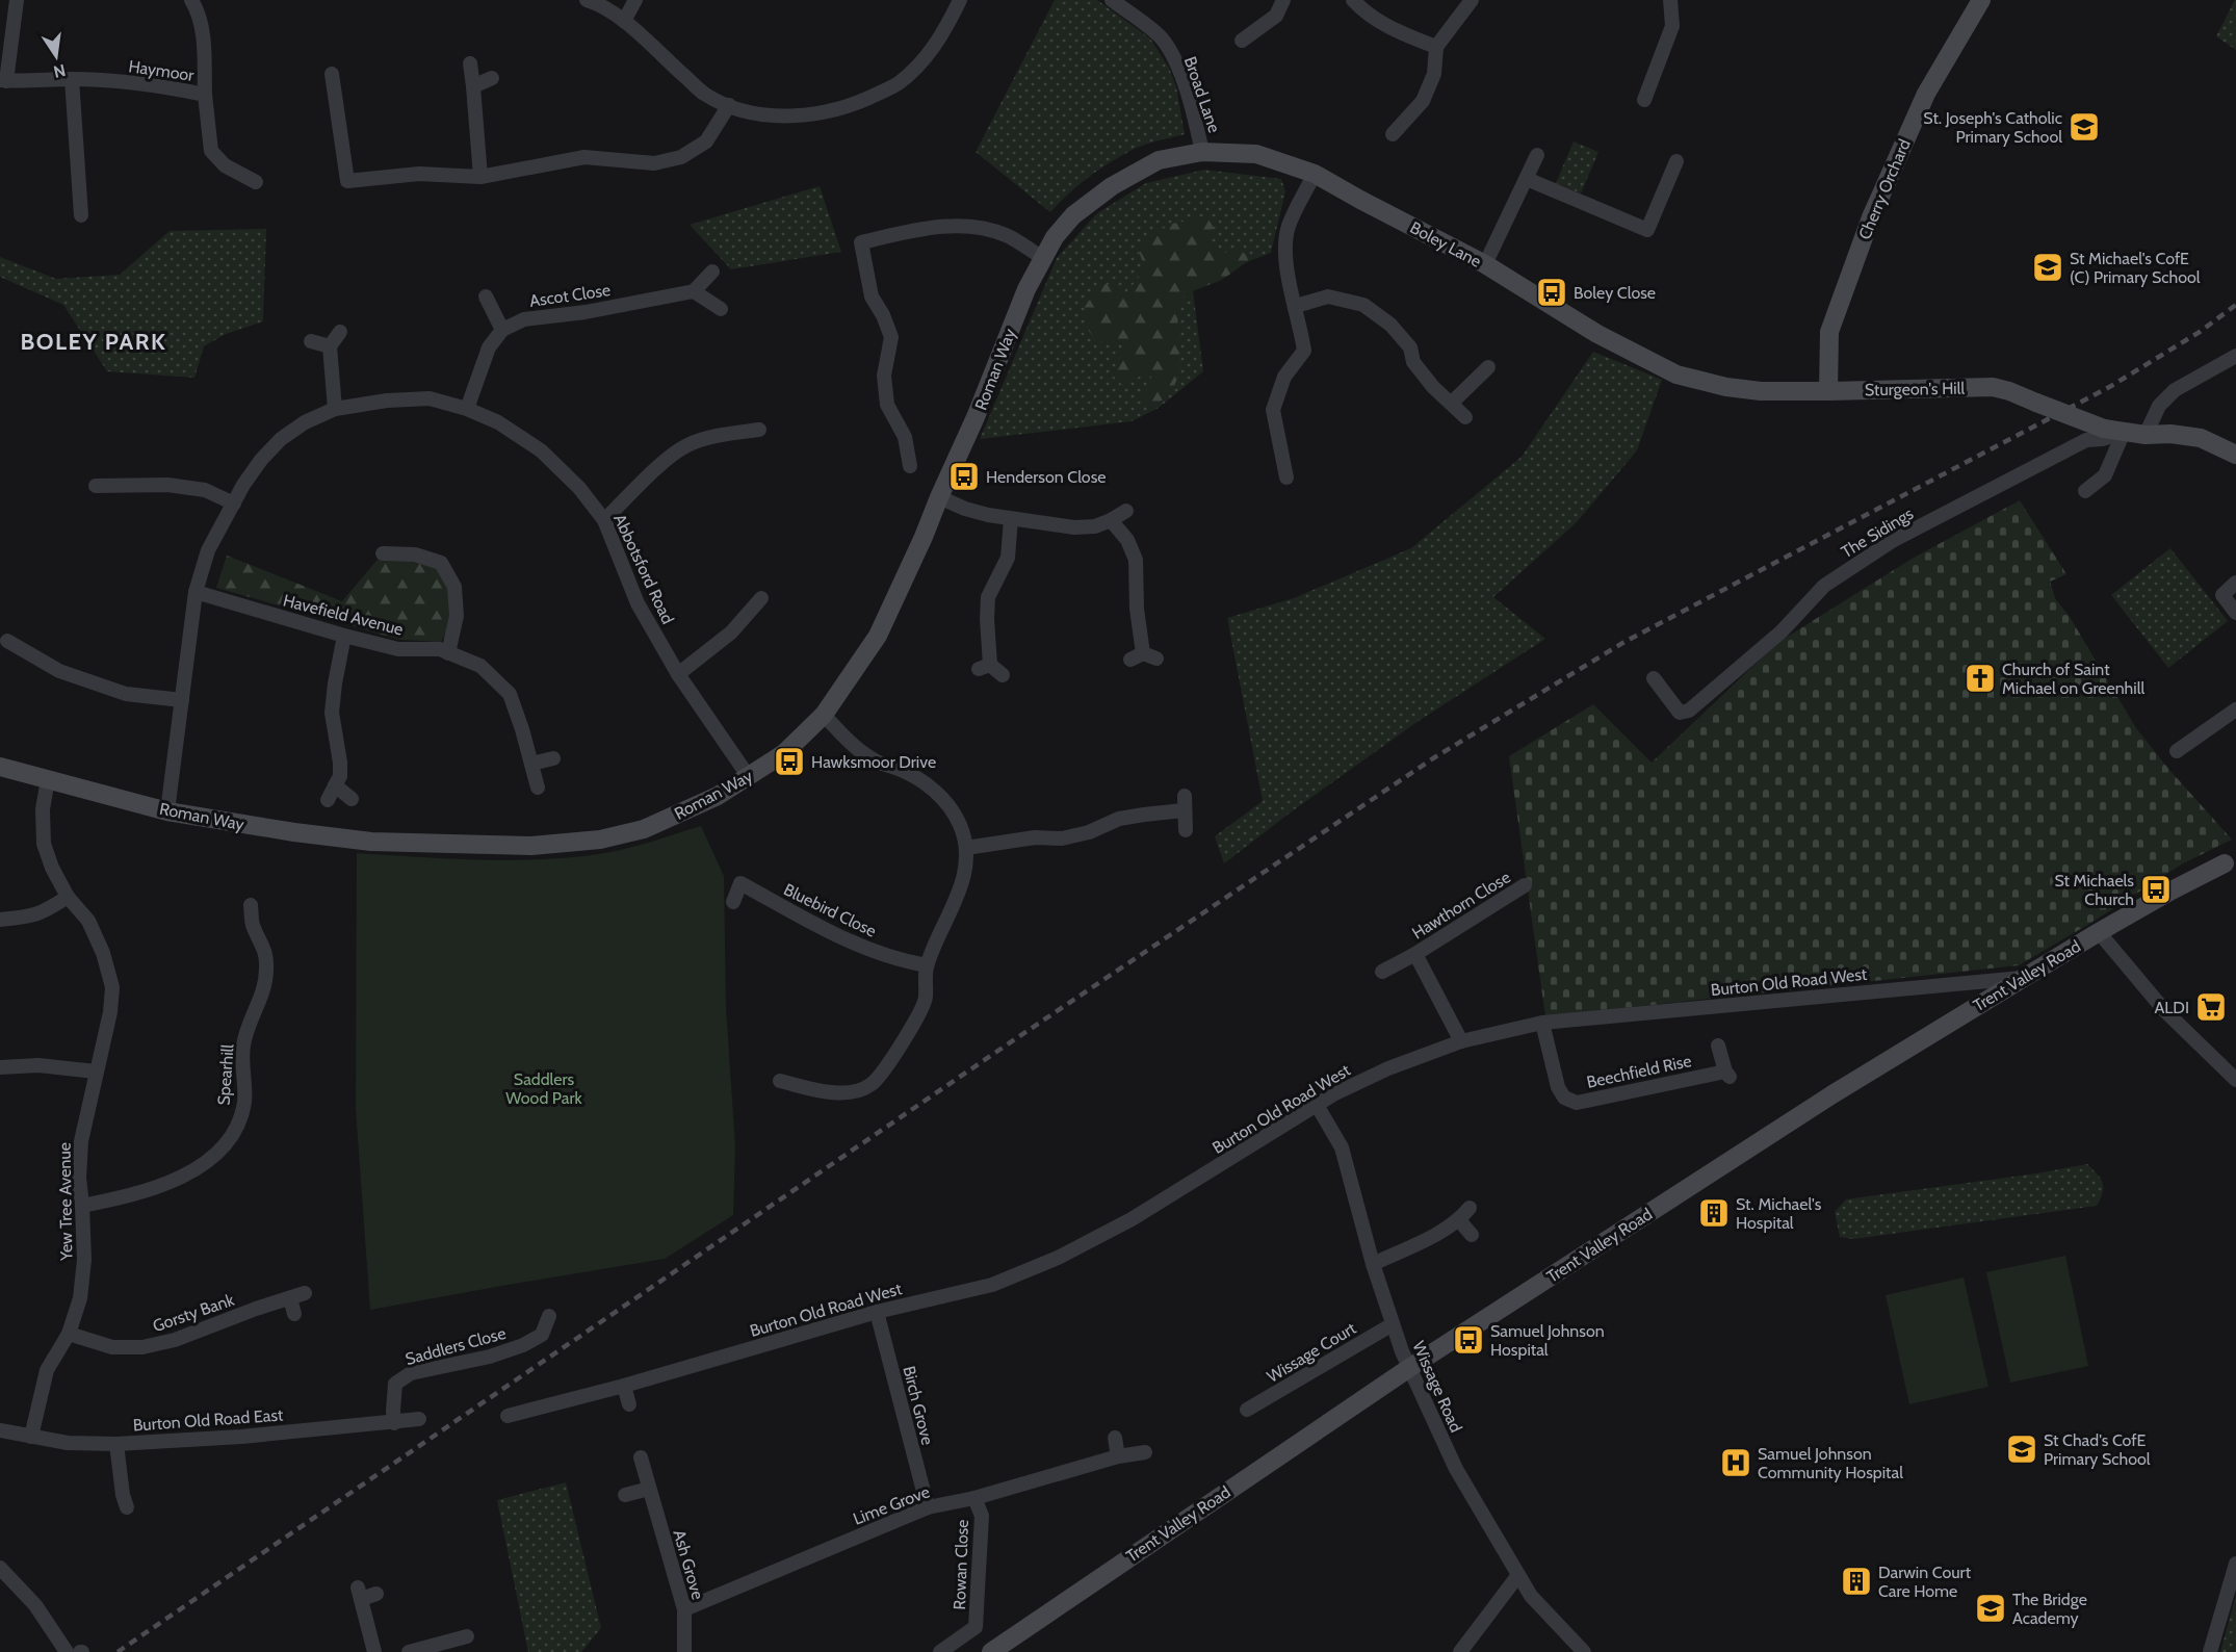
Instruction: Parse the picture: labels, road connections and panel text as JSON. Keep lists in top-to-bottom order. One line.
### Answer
{"streets":{"street":["Haymoor","Broad Lane","Cherry Orchard","Boley Lane","Ascot Close","Roman Way","Sturgeon's Hill","The Sidings","Abbotsford Road","Havefield Avenue","Hawthorn Close","Bluebird Close","Trent Valley Road","Burton Old Road West","Beechfield Rise","Spearhill","Yew Tree Avenue","Gorsty Bank","Saddlers Close","Wissage Court","Wissage Road","Birch Grove","Burton Old Road East","Lime Grove","Ash Grove","Rowan Close"]},"crossings":[["Broad Lane","Boley Lane"],["Broad Lane","Roman Way"],["Cherry Orchard","Sturgeon's Hill"],["Boley Lane","Roman Way"],["Boley Lane","Sturgeon's Hill"],["Roman Way","Abbotsford Road"],["Roman Way","Yew Tree Avenue"],["Sturgeon's Hill","The Sidings"],["Abbotsford Road","Havefield Avenue"],["Hawthorn Close","Burton Old Road West"],["Trent Valley Road","Burton Old Road West"],["Trent Valley Road","Wissage Road"],["Burton Old Road West","Beechfield Rise"],["Burton Old Road West","Wissage Road"],["Burton Old Road West","Birch Grove"],["Spearhill","Yew Tree Avenue"],["Yew Tree Avenue","Gorsty Bank"],["Yew Tree Avenue","Burton Old Road East"],["Saddlers Close","Burton Old Road East"],["Wissage Court","Wissage Road"],["Birch Grove","Lime Grove"],["Lime Grove","Ash Grove"],["Lime Grove","Rowan Close"]],"districts":["BOLEY PARK"],"parks":["Saddlers Wood Park"],"places":{"school or university":["St. Joseph's Catholic Primary School","St Michael's CofE (C) Primary School","St Chad's CofE Primary School","The Bridge Academy"],"bus stop":["Boley Close","Henderson Close","Hawksmoor Drive","St Michaels Church","Samuel Johnson Hospital"],"church":["Church of Saint Michael on Greenhill"],"supermarket":["ALDI"],"building":["St. Michael's Hospital","Darwin Court Care Home"],"hospital":["Samuel Johnson Community Hospital"]},"north":"bottom"}
